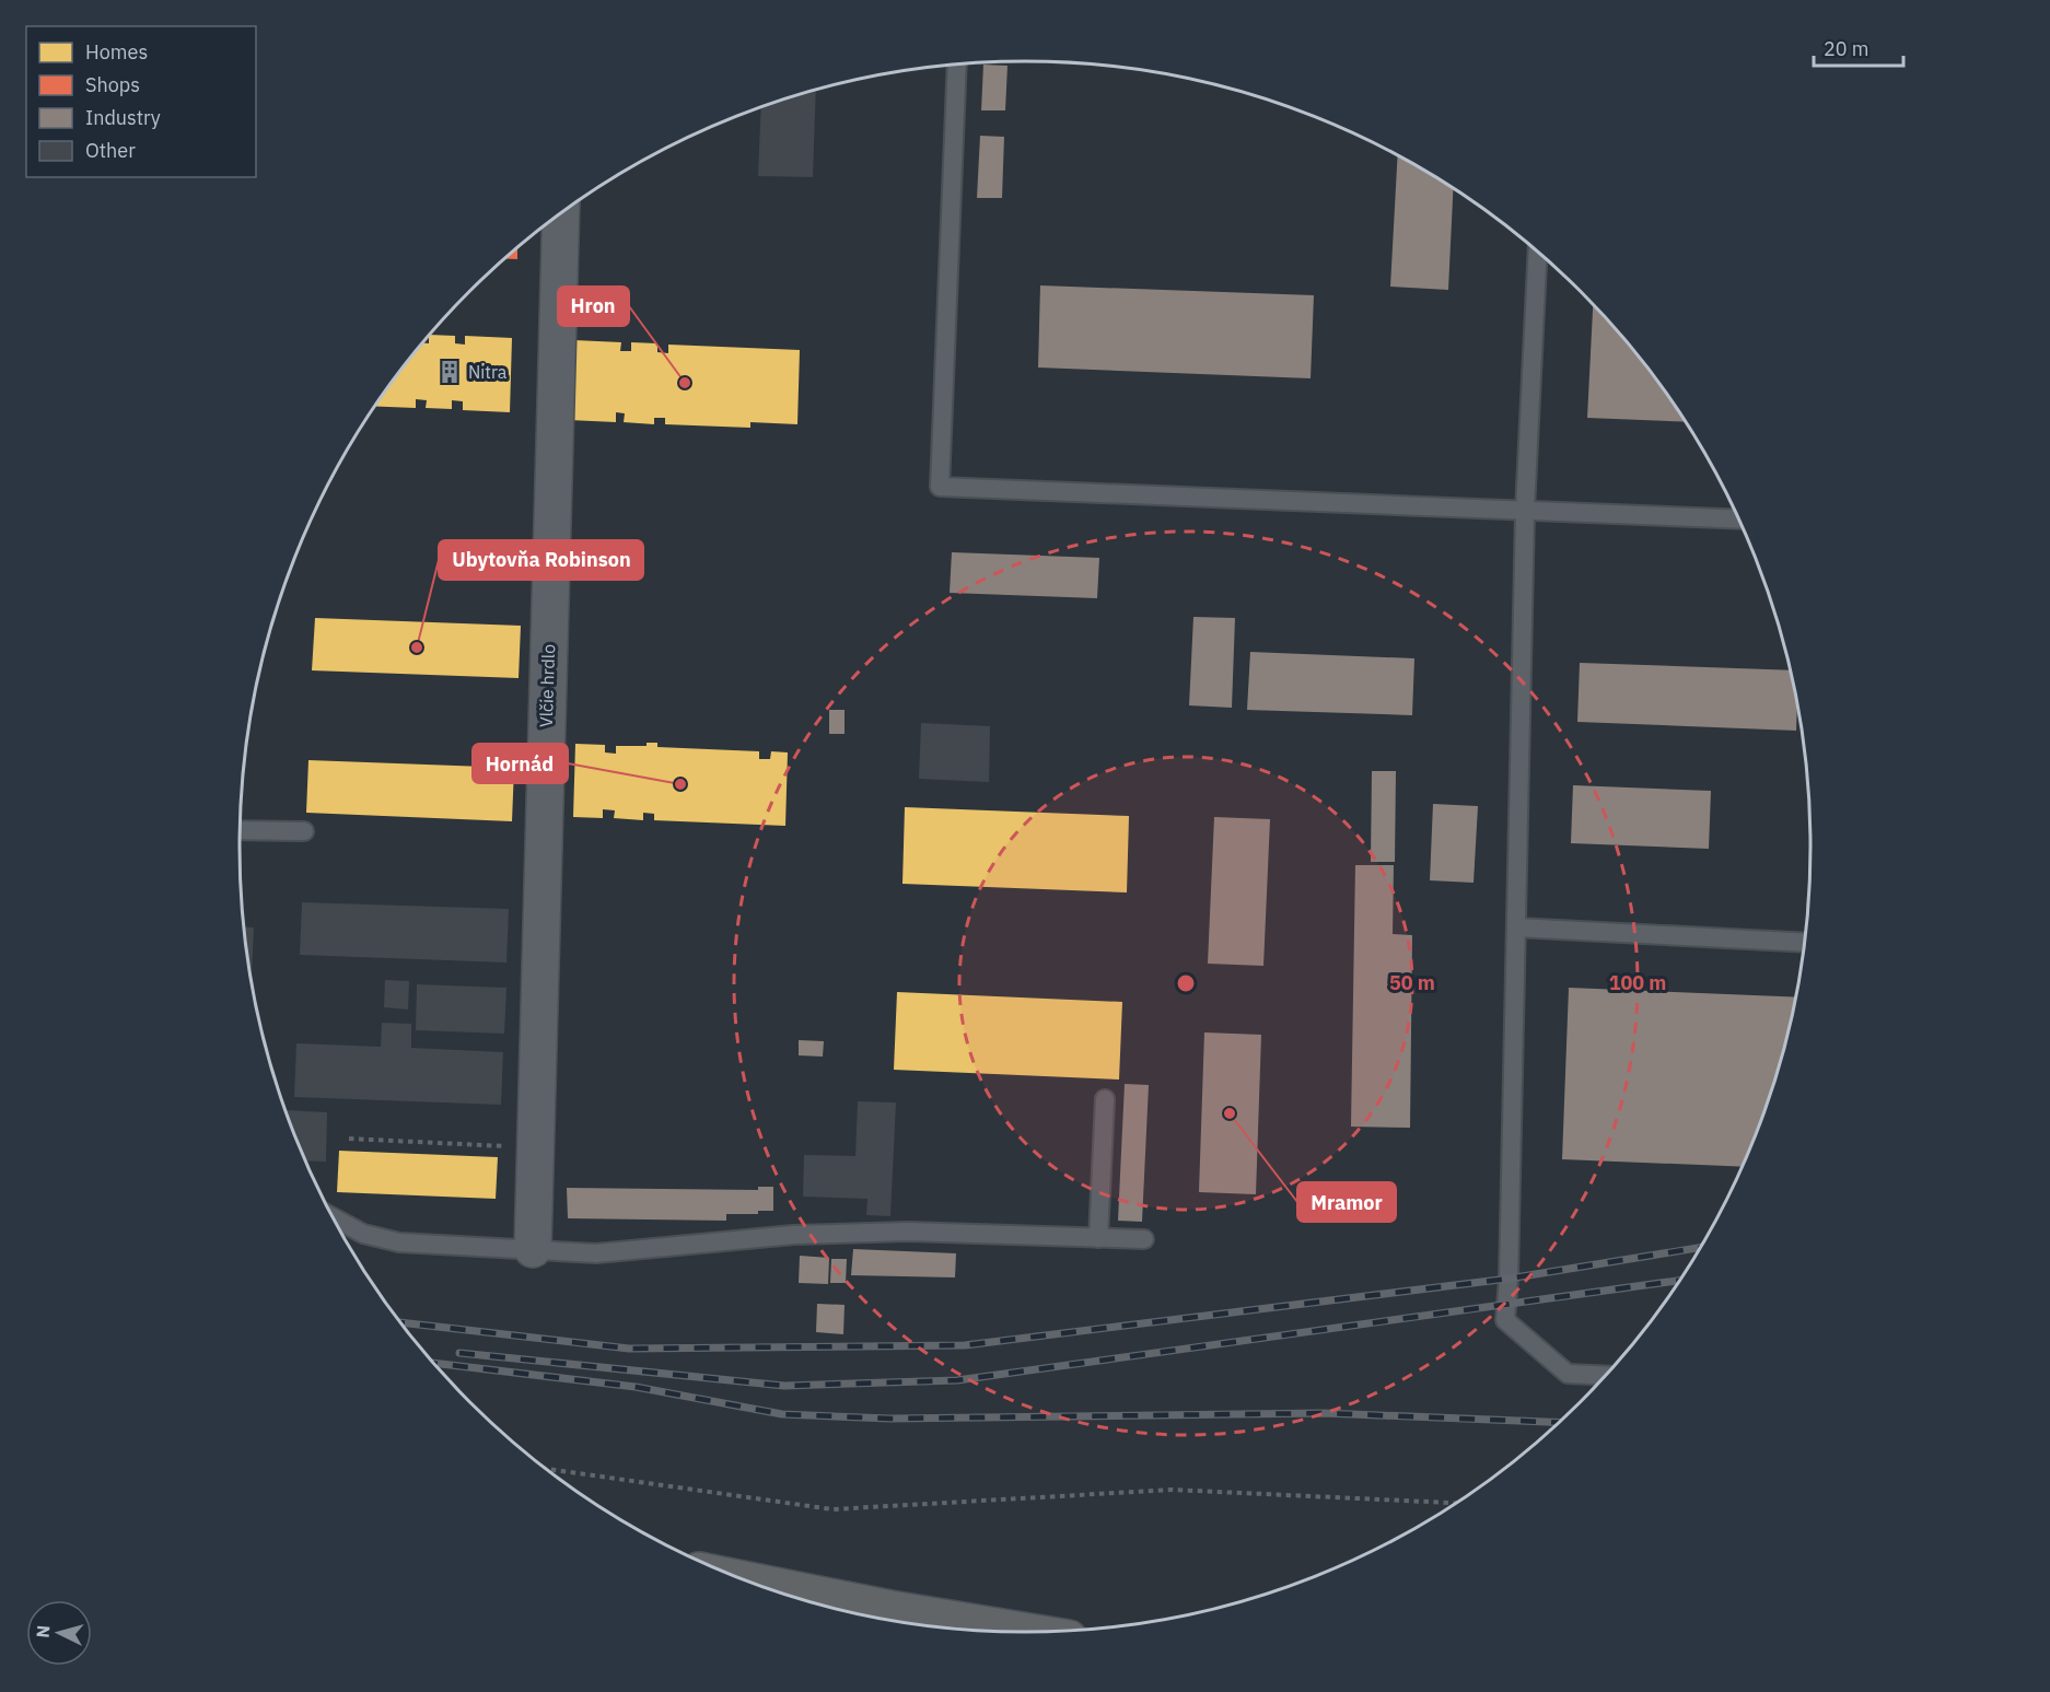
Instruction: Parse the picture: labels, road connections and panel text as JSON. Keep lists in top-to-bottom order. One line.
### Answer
{"streets":{"street":["Vlčie hrdlo"]},"places":{"building":["Nitra"],"other":["Hron","Ubytovňa Robinson","Hornád","Mramor"]},"legend":["Homes","Shops","Industry","Other"],"scale_bar":"20 m","north":"left","rings":["50 m","100 m"]}
